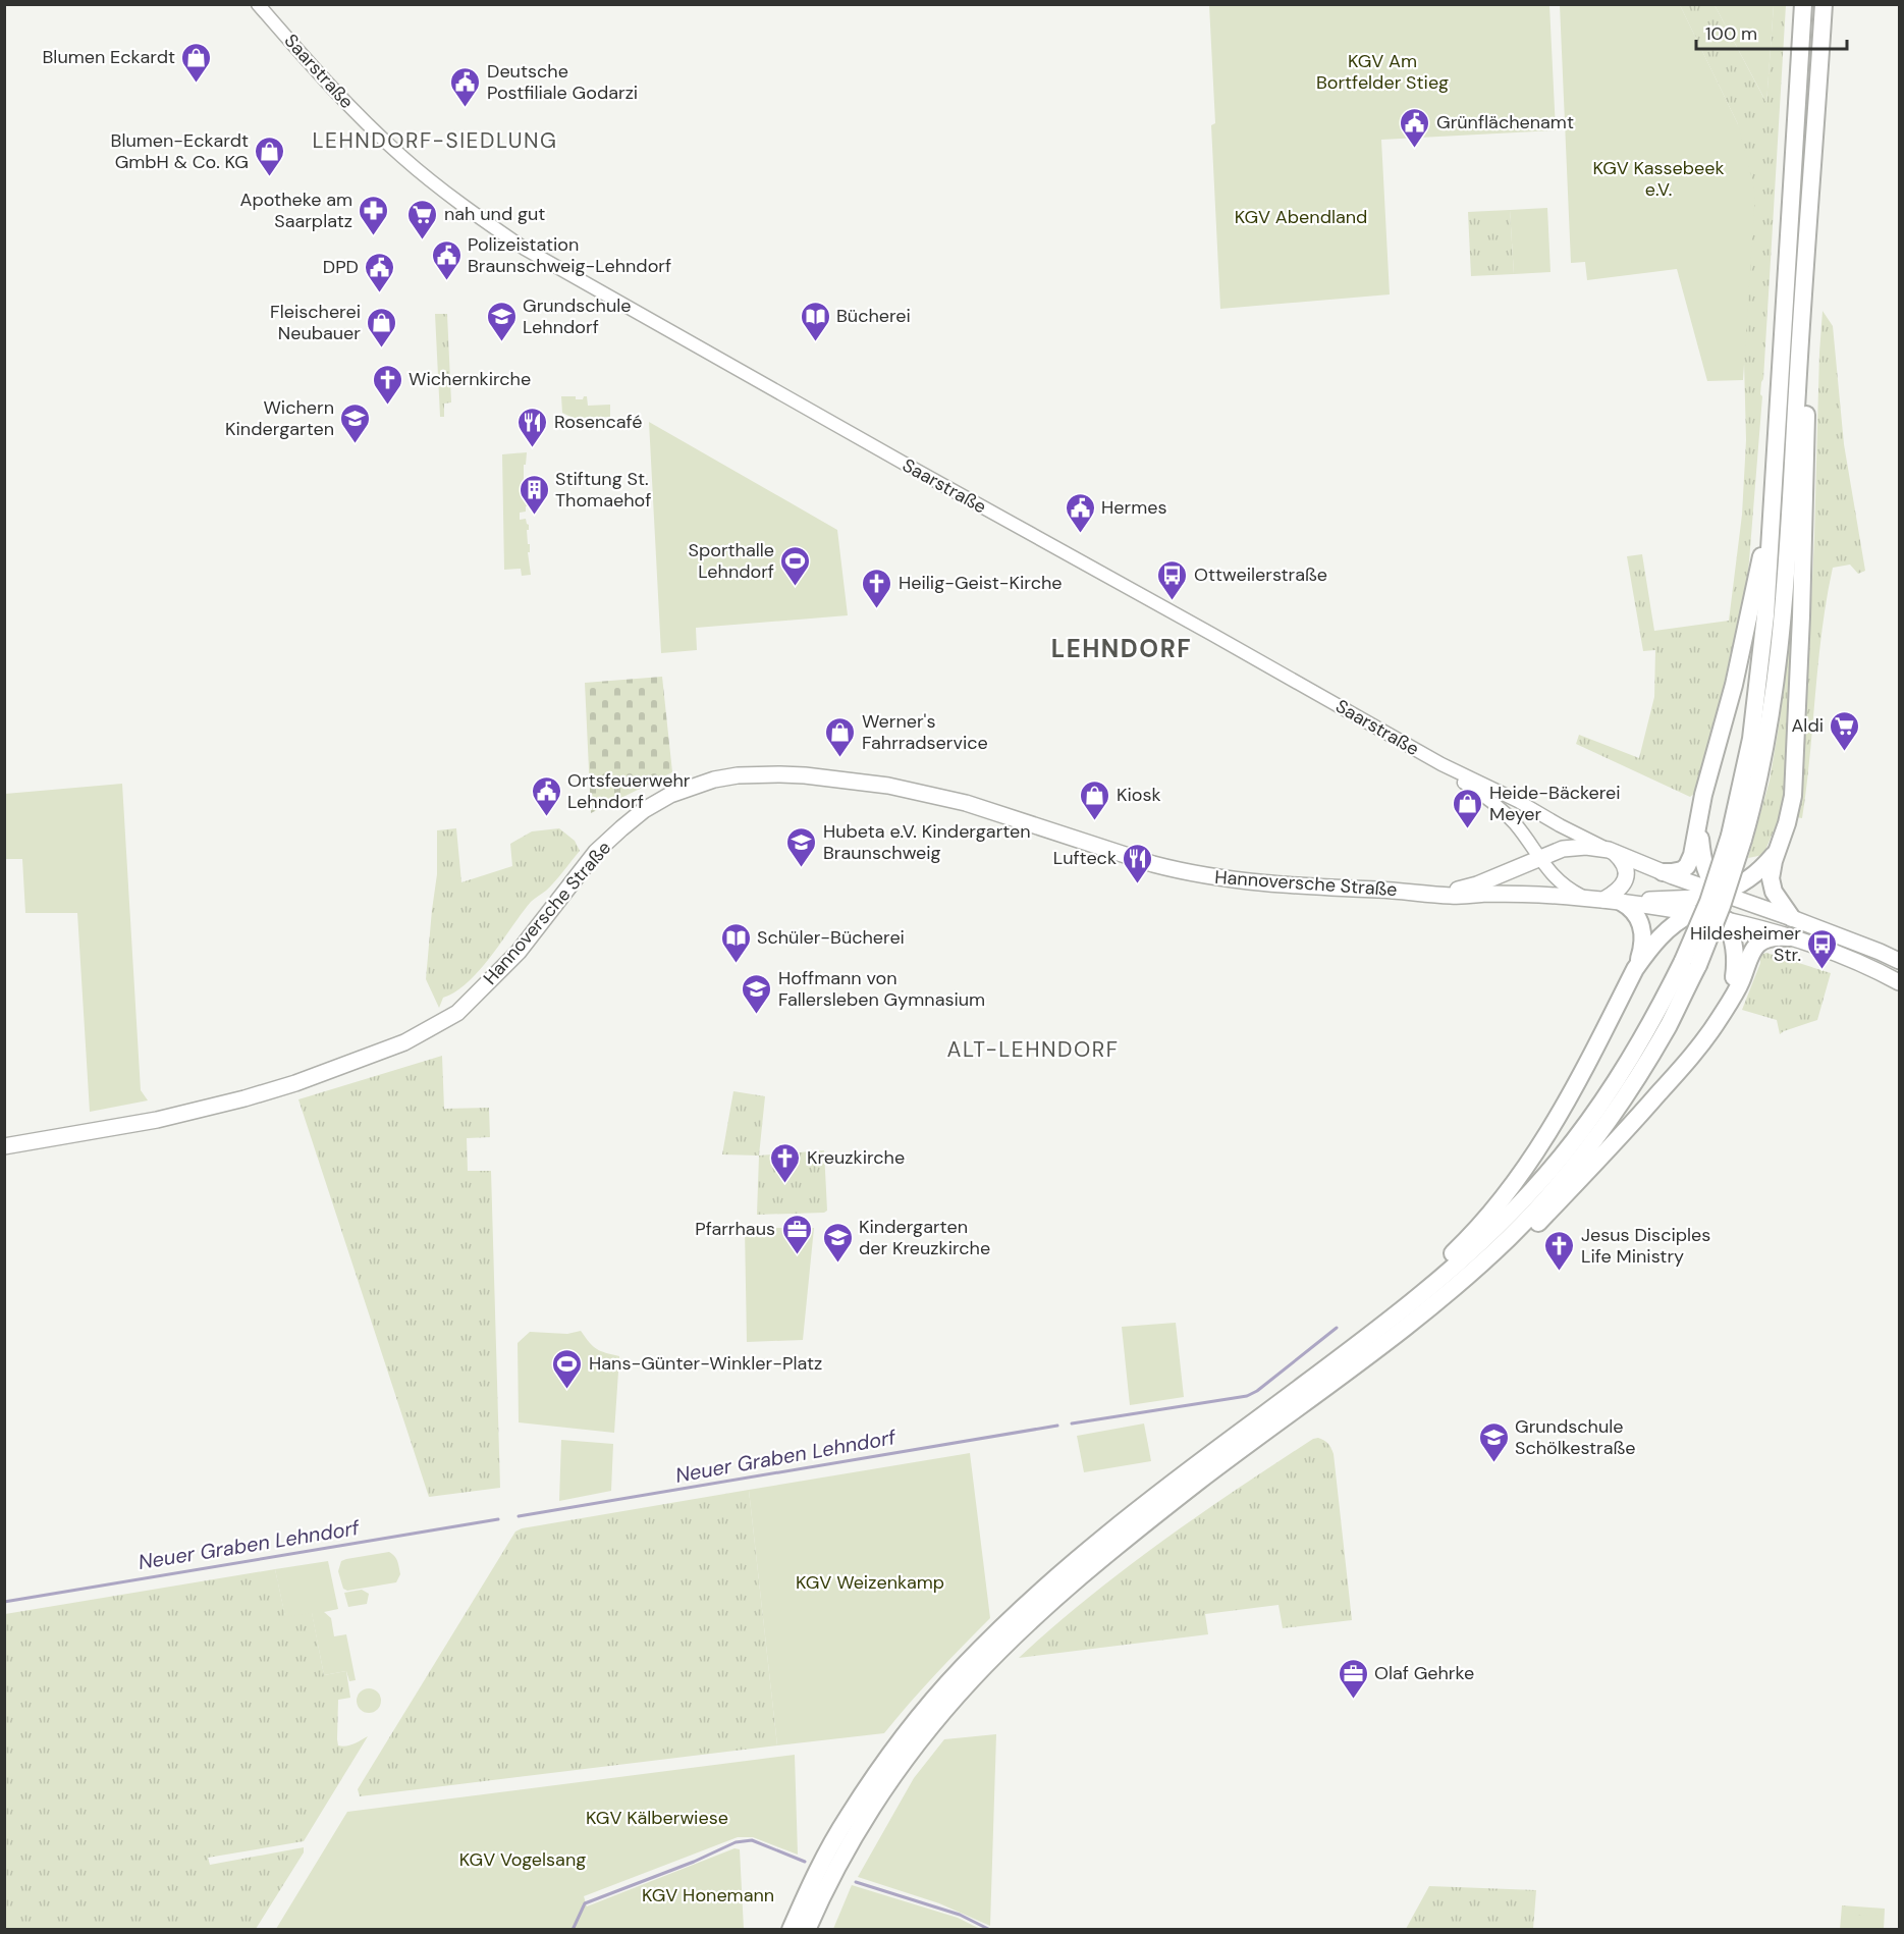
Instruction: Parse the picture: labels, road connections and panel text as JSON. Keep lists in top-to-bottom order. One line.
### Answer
{"streets":{"main road":["Hannoversche Straße"],"street":["Saarstraße"]},"crossings":[["Saarstraße","Hannoversche Straße"]],"districts":["LEHNDORF-SIEDLUNG","LEHNDORF","ALT-LEHNDORF"],"water":["Neuer Graben Lehndorf"],"parks":["KGV Am Bortfelder Stieg","KGV Kassebeek e.V.","KGV Abendland","KGV Weizenkamp","KGV Kälberwiese","KGV Vogelsang","KGV Honemann"],"places":{"shop":["Blumen Eckardt","Blumen-Eckardt GmbH & Co. KG","Fleischerei Neubauer","Werner's Fahrradservice","Kiosk","Heide-Bäckerei Meyer"],"public building":["Deutsche Postfiliale Godarzi","Grünflächenamt","Polizeistation Braunschweig-Lehndorf","DPD","Hermes","Ortsfeuerwehr Lehndorf"],"pharmacy":["Apotheke am Saarplatz"],"supermarket":["nah und gut","Aldi"],"school or university":["Grundschule Lehndorf","Wichern Kindergarten","Hubeta e.V. Kindergarten Braunschweig","Hoffmann von Fallersleben Gymnasium","Kindergarten der Kreuzkirche","Grundschule Schölkestraße"],"library":["Bücherei","Schüler-Bücherei"],"church":["Wichernkirche","Heilig-Geist-Kirche","Kreuzkirche","Jesus Disciples Life Ministry"],"restaurant":["Rosencafé","Lufteck"],"building":["Stiftung St. Thomaehof"],"sports":["Sporthalle Lehndorf","Hans-Günter-Winkler-Platz"],"bus stop":["Ottweilerstraße","Hildesheimer Str."],"office":["Pfarrhaus","Olaf Gehrke"]},"scale_bar":"100 m"}
